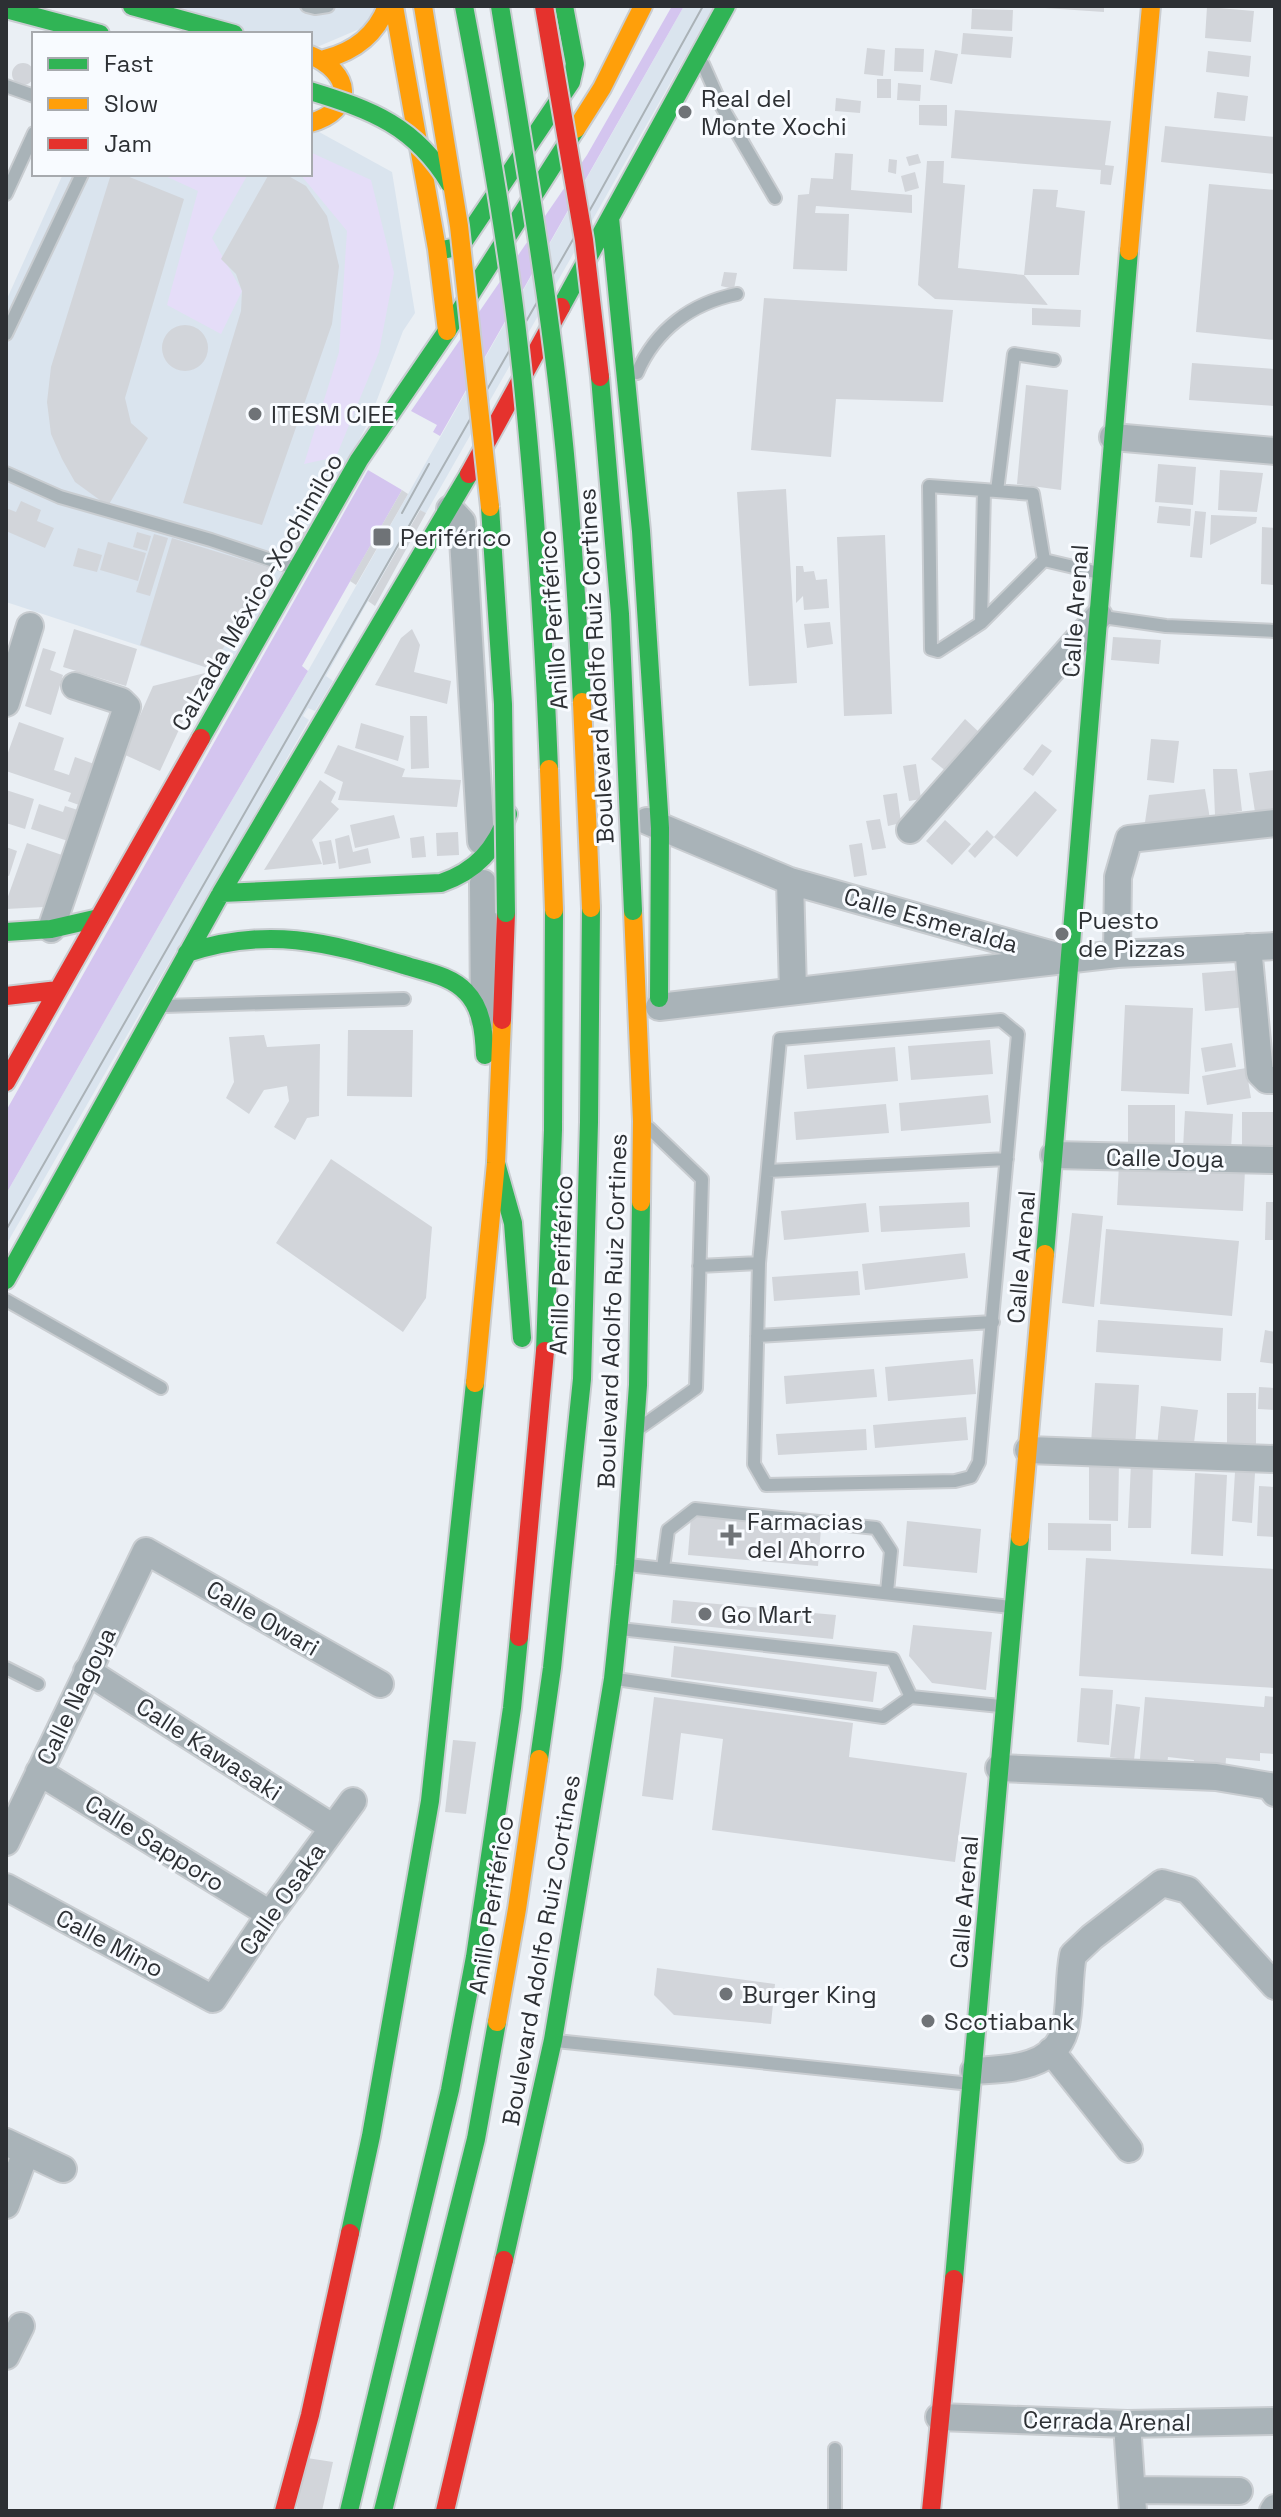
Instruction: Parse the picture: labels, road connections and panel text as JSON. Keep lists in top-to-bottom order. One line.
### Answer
{"streets":{"main road":["Calzada México-Xochimilco","Calle Arenal","Anillo Periférico","Boulevard Adolfo Ruiz Cortines"],"street":["Calle Esmeralda","Calle Joya","Calle Owari","Calle Nagoya","Calle Kawasaki","Calle Sapporo","Calle Osaka","Calle Mino","Cerrada Arenal"]},"crossings":[["Calle Arenal","Calle Esmeralda"],["Calle Arenal","Calle Joya"],["Calle Arenal","Cerrada Arenal"],["Boulevard Adolfo Ruiz Cortines","Calle Esmeralda"],["Calle Owari","Calle Nagoya"],["Calle Nagoya","Calle Kawasaki"],["Calle Nagoya","Calle Sapporo"],["Calle Kawasaki","Calle Osaka"],["Calle Sapporo","Calle Osaka"],["Calle Osaka","Calle Mino"]],"places":{"other":["Real del Monte Xochi","ITESM CIEE","Puesto de Pizzas","Go Mart","Burger King","Scotiabank"],"transit":["Periférico"],"health":["Farmacias del Ahorro"]},"legend":["Fast","Slow","Jam"]}
